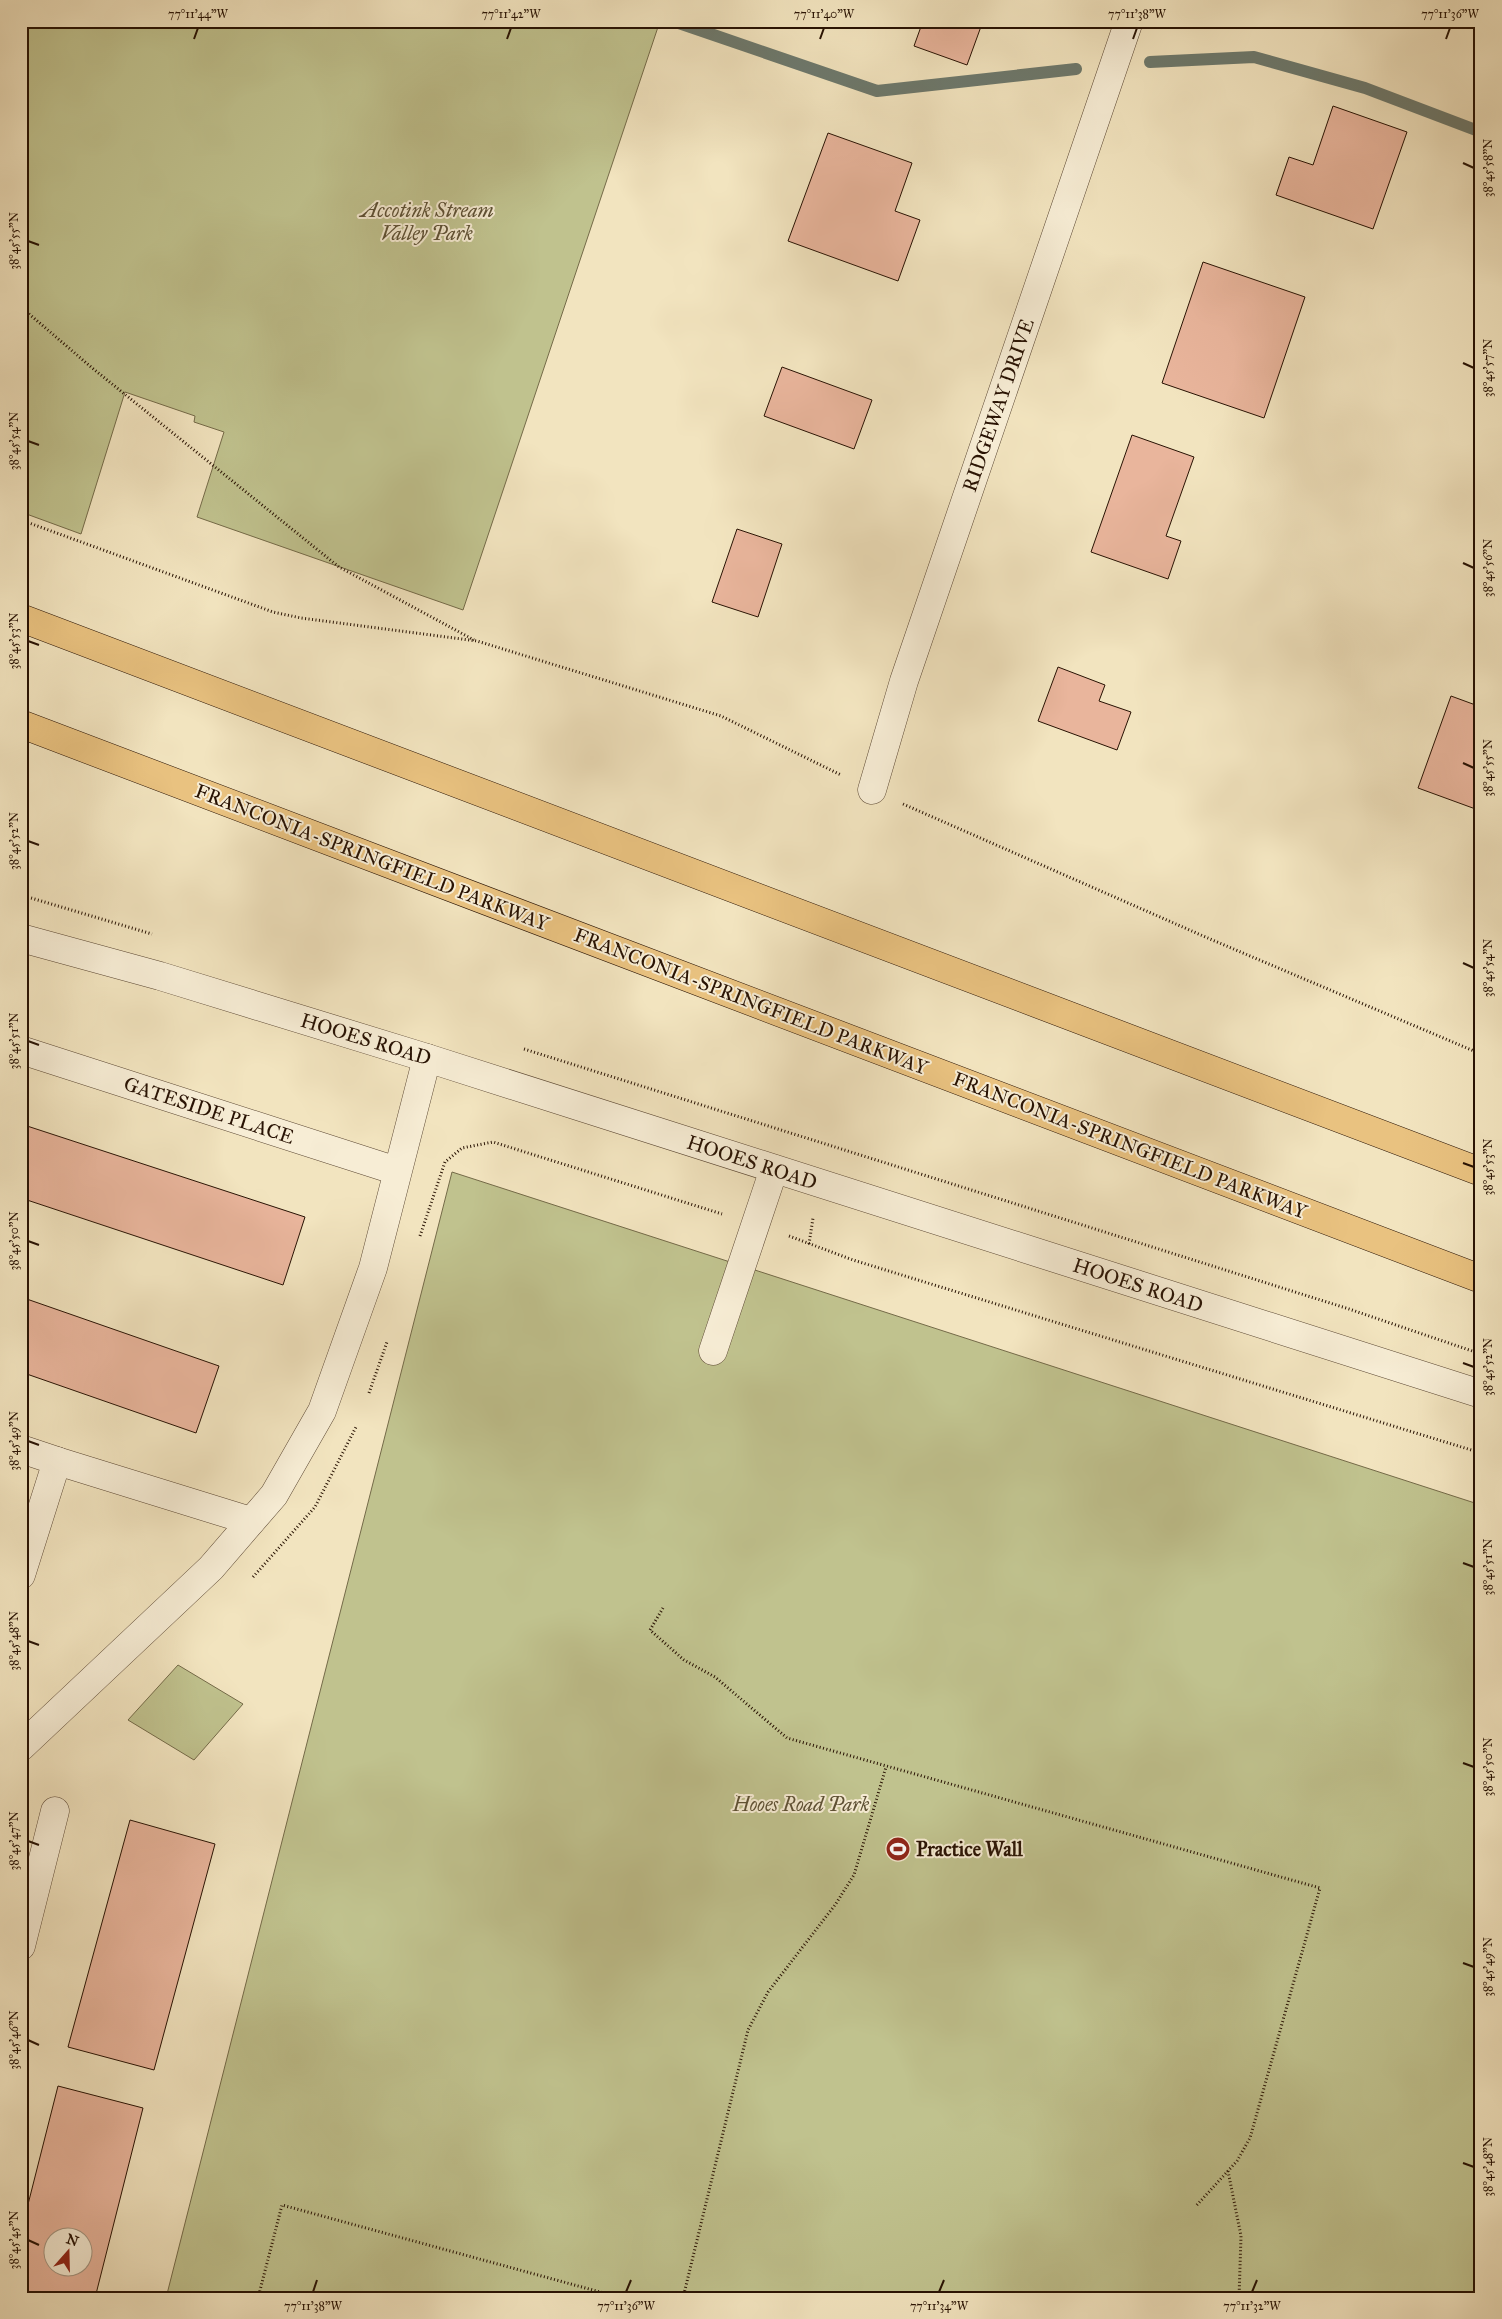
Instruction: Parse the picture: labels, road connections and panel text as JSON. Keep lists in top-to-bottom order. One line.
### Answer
{"streets":{"main road":["FRANCONIA-SPRINGFIELD PARKWAY"],"street":["RIDGEWAY DRIVE","HOOES ROAD","GATESIDE PLACE"]},"parks":["Accotink Stream Valley Park","Hooes Road Park"],"places":{"sports":["Practice Wall"]},"north":"top","coordinates":["77°11'44\"W","77°11'42\"W","77°11'40\"W","77°11'38\"W","77°11'36\"W","38°45'58\"N","38°45'55\"N","38°45'57\"N","38°45'54\"N","38°45'56\"N","38°45'53\"N","38°45'52\"N","38°45'51\"N","38°45'50\"N","38°45'49\"N","38°45'48\"N","38°45'47\"N","38°45'46\"N","38°45'45\"N","77°11'34\"W","77°11'32\"W"]}
